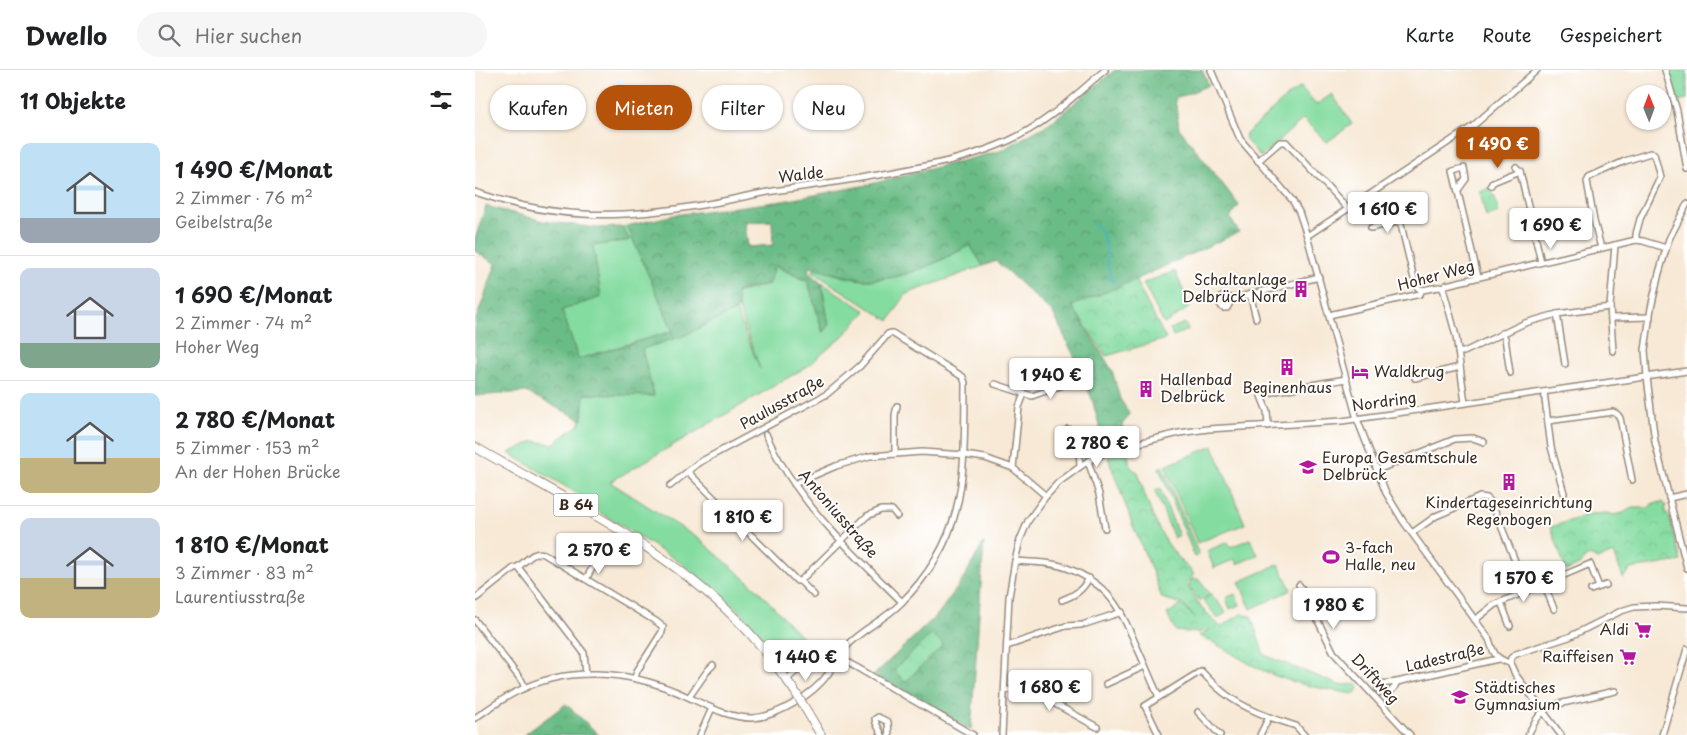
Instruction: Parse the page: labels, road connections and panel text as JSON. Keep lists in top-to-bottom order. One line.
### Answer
{"streets":{"main road":["B 64"],"street":["Walde","Hoher Weg","Nordring","Paulusstraße","Antoniusstraße","Ladestraße","Driftweg"]},"crossings":[["Ladestraße","Driftweg"]],"places":{"building":["Schaltanlage Delbrück Nord","Beginenhaus","Hallenbad Delbrück","Kindertageseinrichtung Regenbogen"],"hotel":["Waldkrug"],"school or university":["Europa Gesamtschule Delbrück","Städtisches Gymnasium"],"sports":["3-fach Halle, neu"],"supermarket":["Aldi","Raiffeisen"]},"north":"top","page":{"header":"Dwello","search":"Hier suchen","nav":["Karte","Route","Gespeichert"],"heading":"11 Objekte","chip":["Kaufen","Mieten","Filter","Neu"],"price":["1 490 €","1 610 €","1 690 €","1 940 €","2 780 €","1 810 €","2 570 €","1 570 €","1 980 €","1 440 €","1 680 €"],"list":[{"name":"1 490 €/Monat","note":"2 Zimmer · 76 m² · Geibelstraße"},{"name":"1 690 €/Monat","note":"2 Zimmer · 74 m² · Hoher Weg"},{"name":"2 780 €/Monat","note":"5 Zimmer · 153 m² · An der Hohen Brücke"},{"name":"1 810 €/Monat","note":"3 Zimmer · 83 m² · Laurentiusstraße"}]}}
